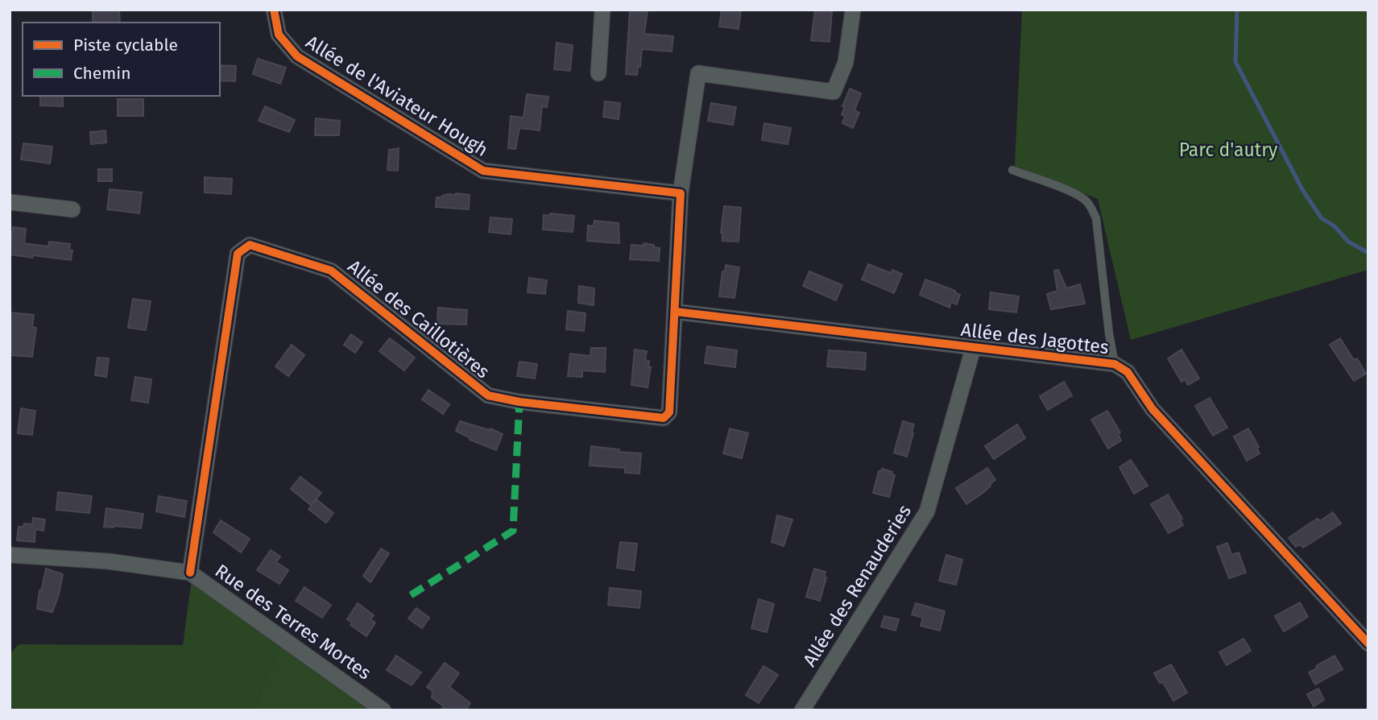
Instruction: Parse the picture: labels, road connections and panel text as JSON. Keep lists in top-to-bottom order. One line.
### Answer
{"streets":{"street":["Allée de l'Aviateur Hough","Allée des Caillotières","Allée des Jagottes","Allée des Renauderies","Rue des Terres Mortes"]},"crossings":[["Allée des Caillotières","Allée des Jagottes"],["Allée des Caillotières","Rue des Terres Mortes"],["Allée des Jagottes","Allée des Renauderies"]],"parks":["Parc d'autry"],"legend":["Piste cyclable","Chemin"]}
